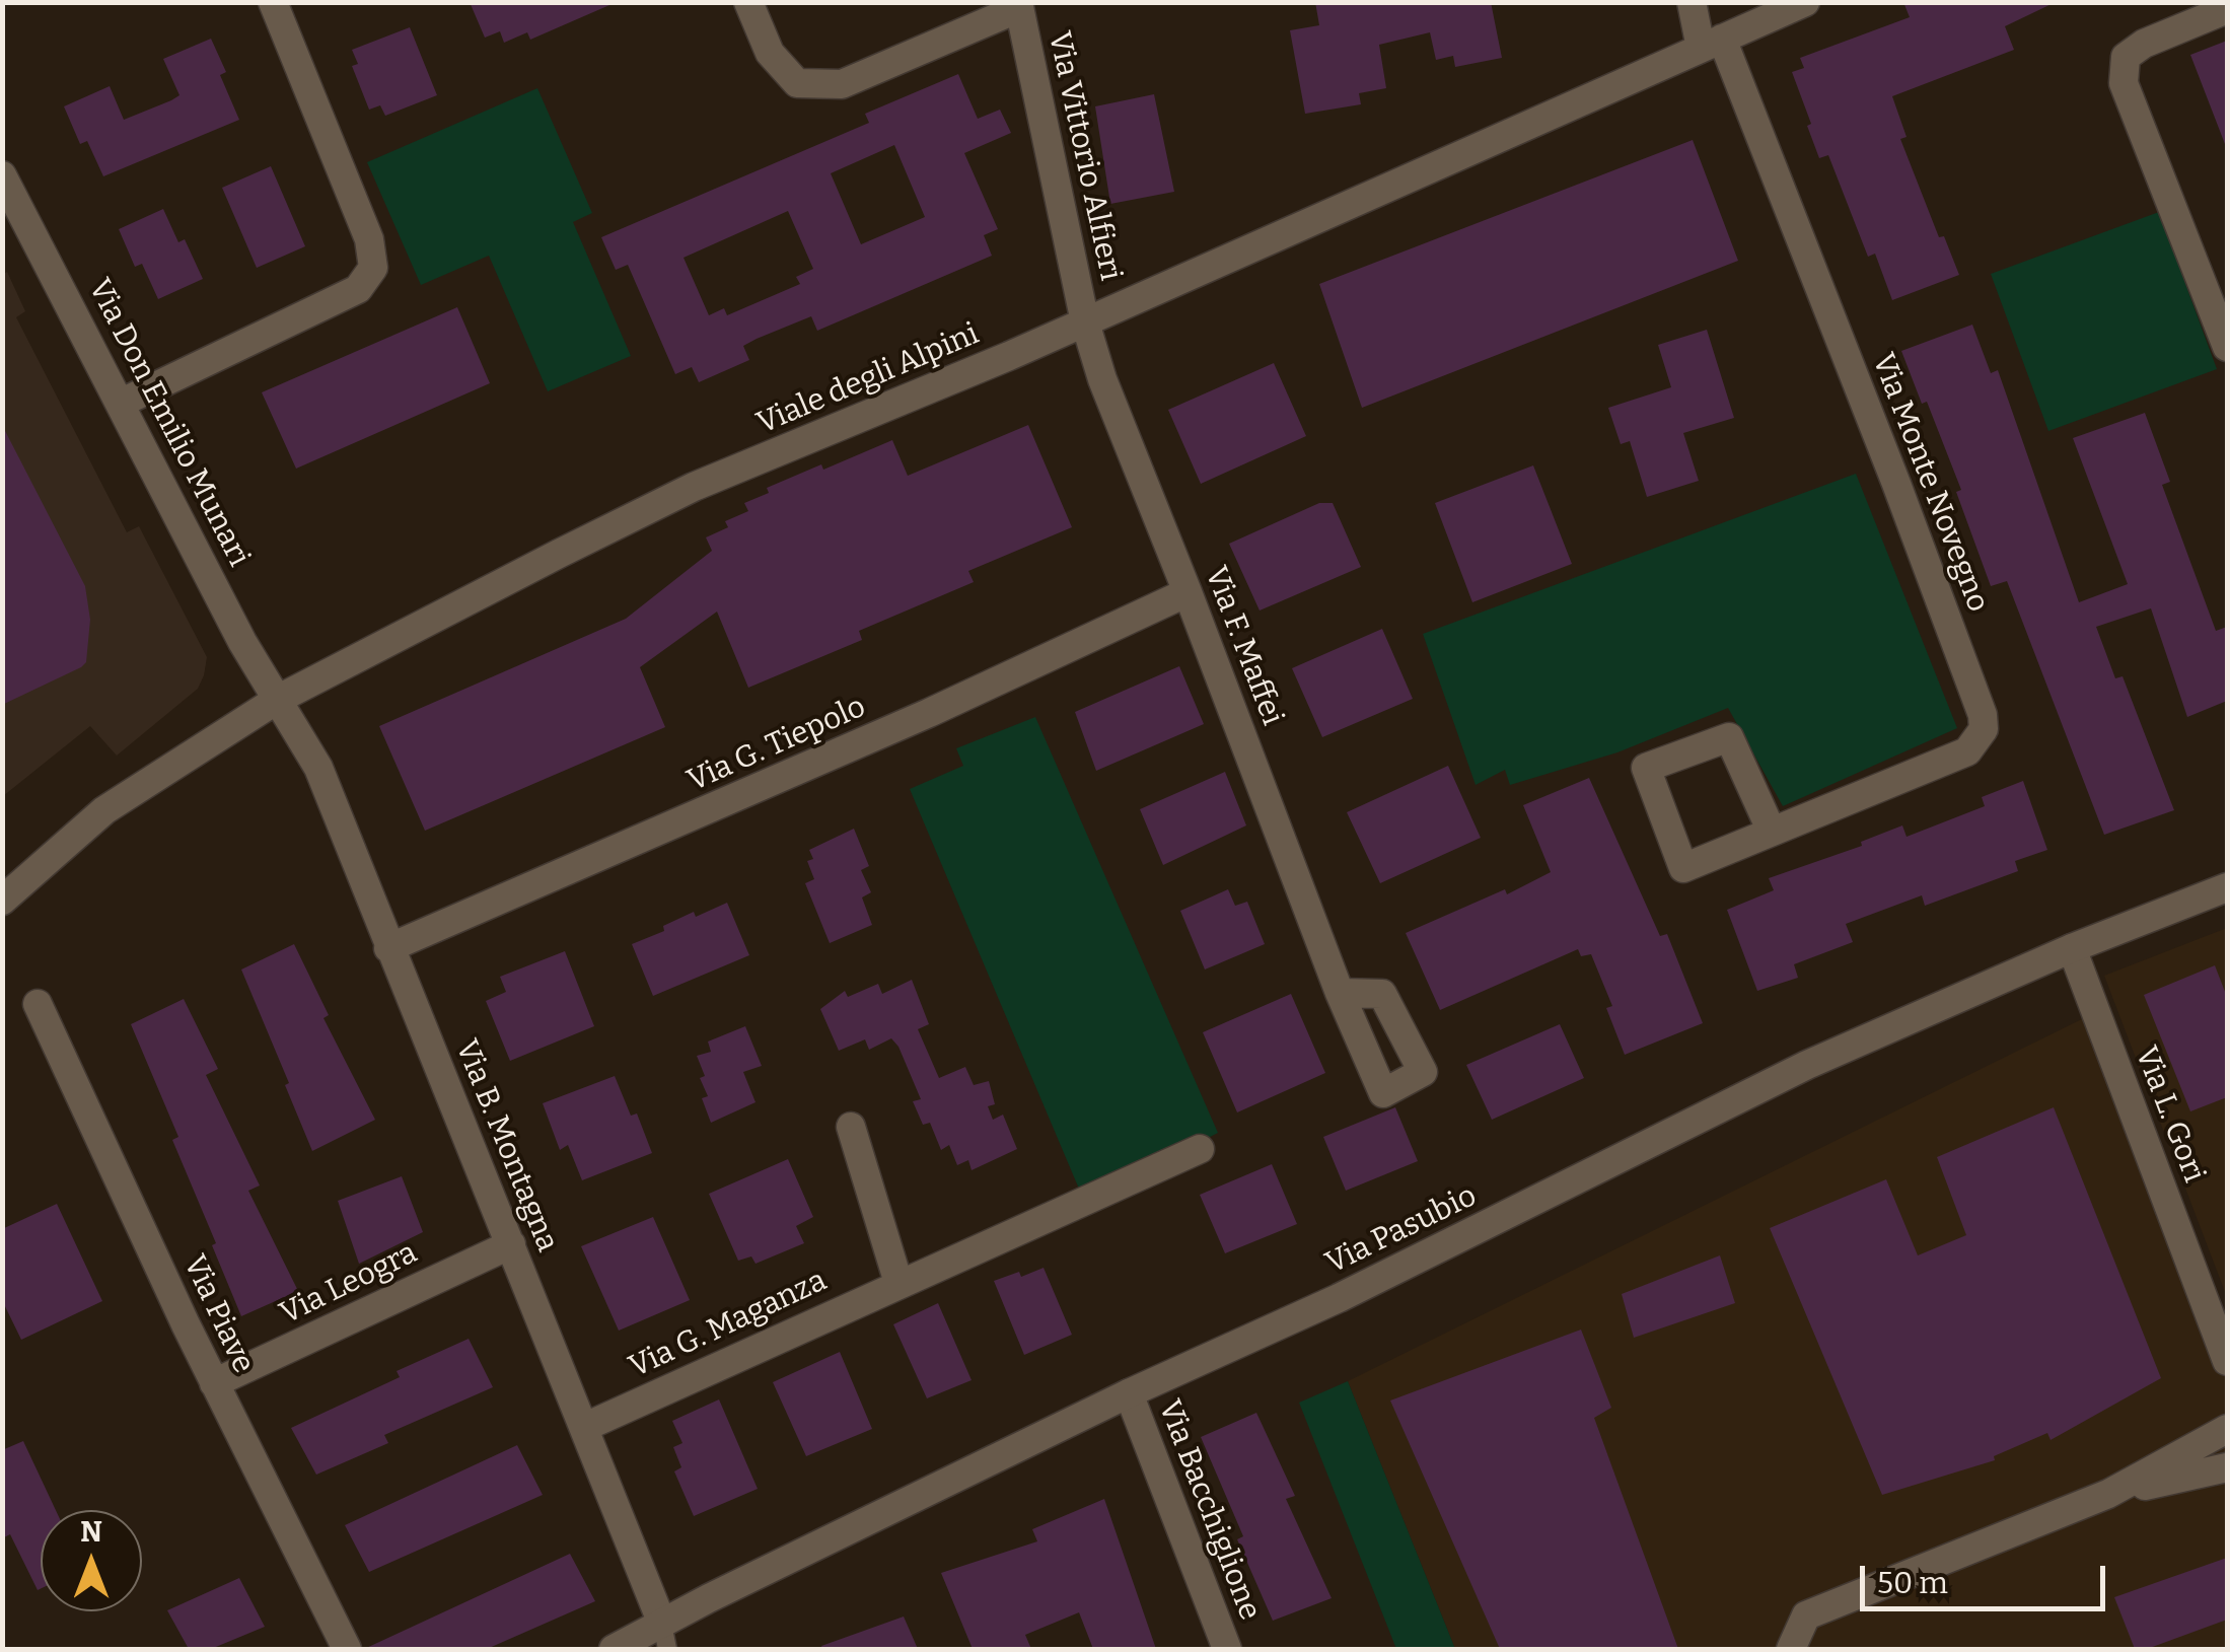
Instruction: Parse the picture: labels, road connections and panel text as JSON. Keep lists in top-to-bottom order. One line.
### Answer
{"streets":{"street":["Via Vittorio Alfieri","Viale degli Alpini","Via Don Emilio Munari","Via Monte Novegno","Via F. Maffei","Via G. Tiepolo","Via L. Gori","Via B. Montagna","Via Pasubio","Via Leogra","Via Piave","Via G. Maganza","Via Bacchiglione"]},"crossings":[["Via Vittorio Alfieri","Viale degli Alpini"],["Via Vittorio Alfieri","Via F. Maffei"],["Viale degli Alpini","Via Don Emilio Munari"],["Viale degli Alpini","Via Monte Novegno"],["Viale degli Alpini","Via F. Maffei"],["Viale degli Alpini","Via B. Montagna"],["Via Don Emilio Munari","Via B. Montagna"],["Via F. Maffei","Via G. Tiepolo"],["Via G. Tiepolo","Via B. Montagna"],["Via L. Gori","Via Pasubio"],["Via B. Montagna","Via Pasubio"],["Via B. Montagna","Via Leogra"],["Via B. Montagna","Via G. Maganza"],["Via Pasubio","Via Bacchiglione"],["Via Leogra","Via Piave"]],"scale_bar":"50 m","north":"top"}
